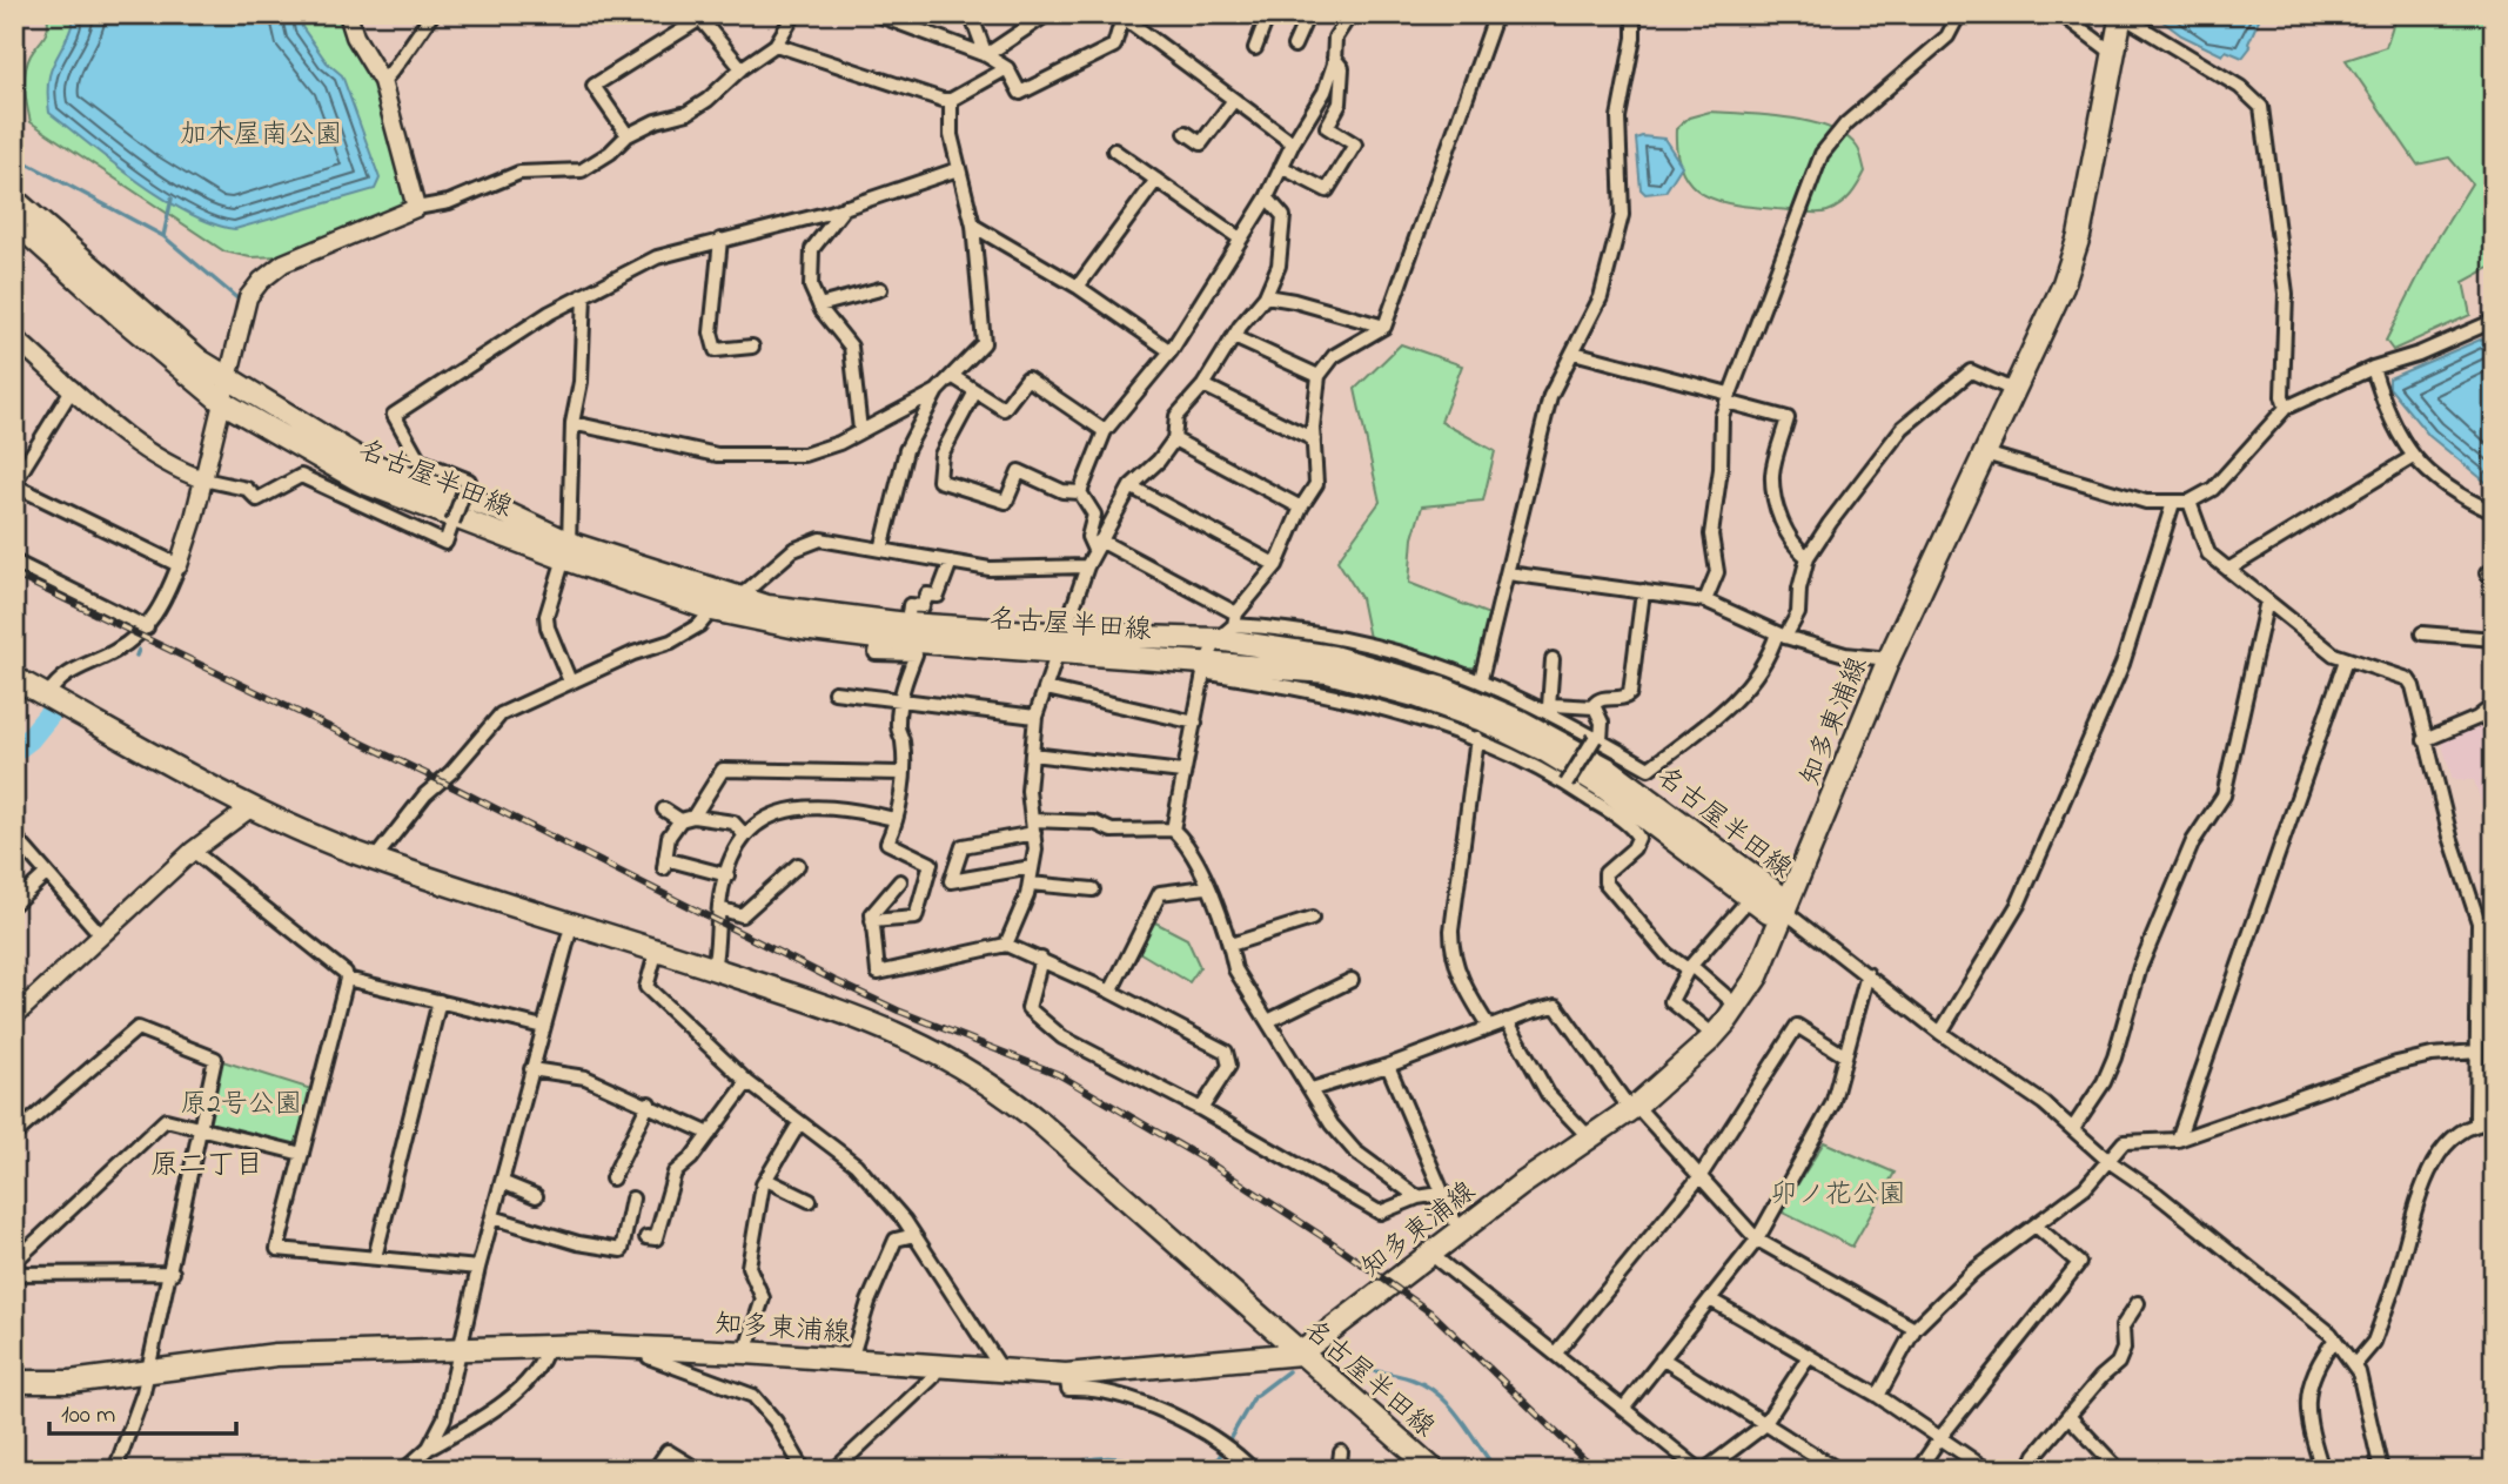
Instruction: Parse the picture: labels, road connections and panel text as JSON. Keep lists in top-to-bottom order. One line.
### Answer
{"streets":{"main road":["名古屋半田線","知多東浦線"]},"crossings":[["名古屋半田線","知多東浦線"]],"districts":["原二丁目"],"parks":["加木屋南公園","原2号公園","卯ノ花公園"],"scale_bar":"100 m"}
